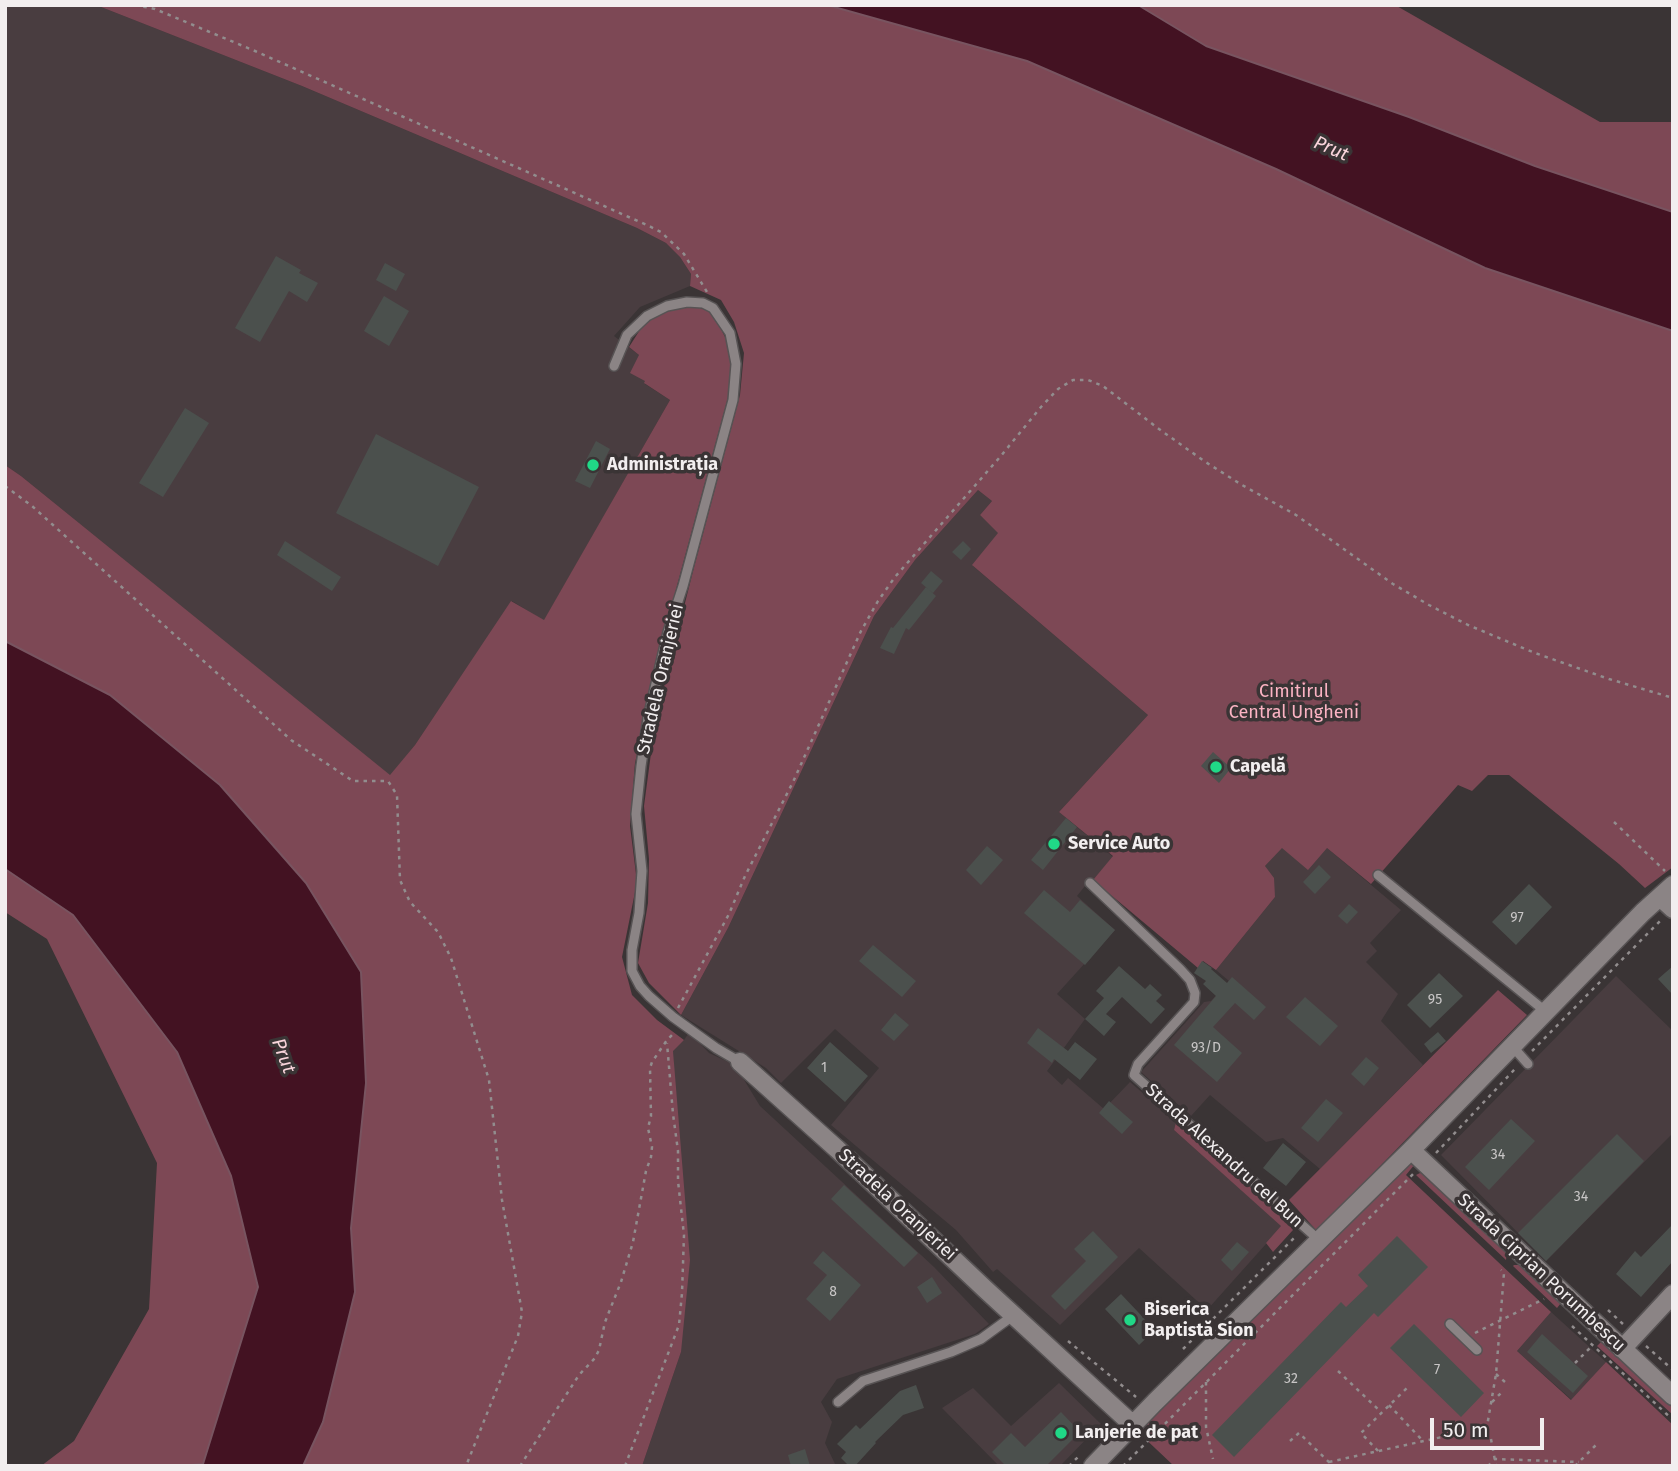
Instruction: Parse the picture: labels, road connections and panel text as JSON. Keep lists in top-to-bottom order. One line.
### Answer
{"streets":{"street":["Stradela Oranjeriei","Strada Alexandru cel Bun","Strada Ciprian Porumbescu"]},"crossings":[["Stradela Oranjeriei","Strada Alexandru cel Bun"],["Strada Alexandru cel Bun","Strada Ciprian Porumbescu"]],"water":["Prut"],"parks":["Cimitirul Central Ungheni"],"places":["Administrația","Capelă","Service Auto","Biserica Baptistă Sion","Lanjerie de pat"],"house_numbers":["97","95","93/D","1","34","34","8","7","32"],"scale_bar":"50 m"}
